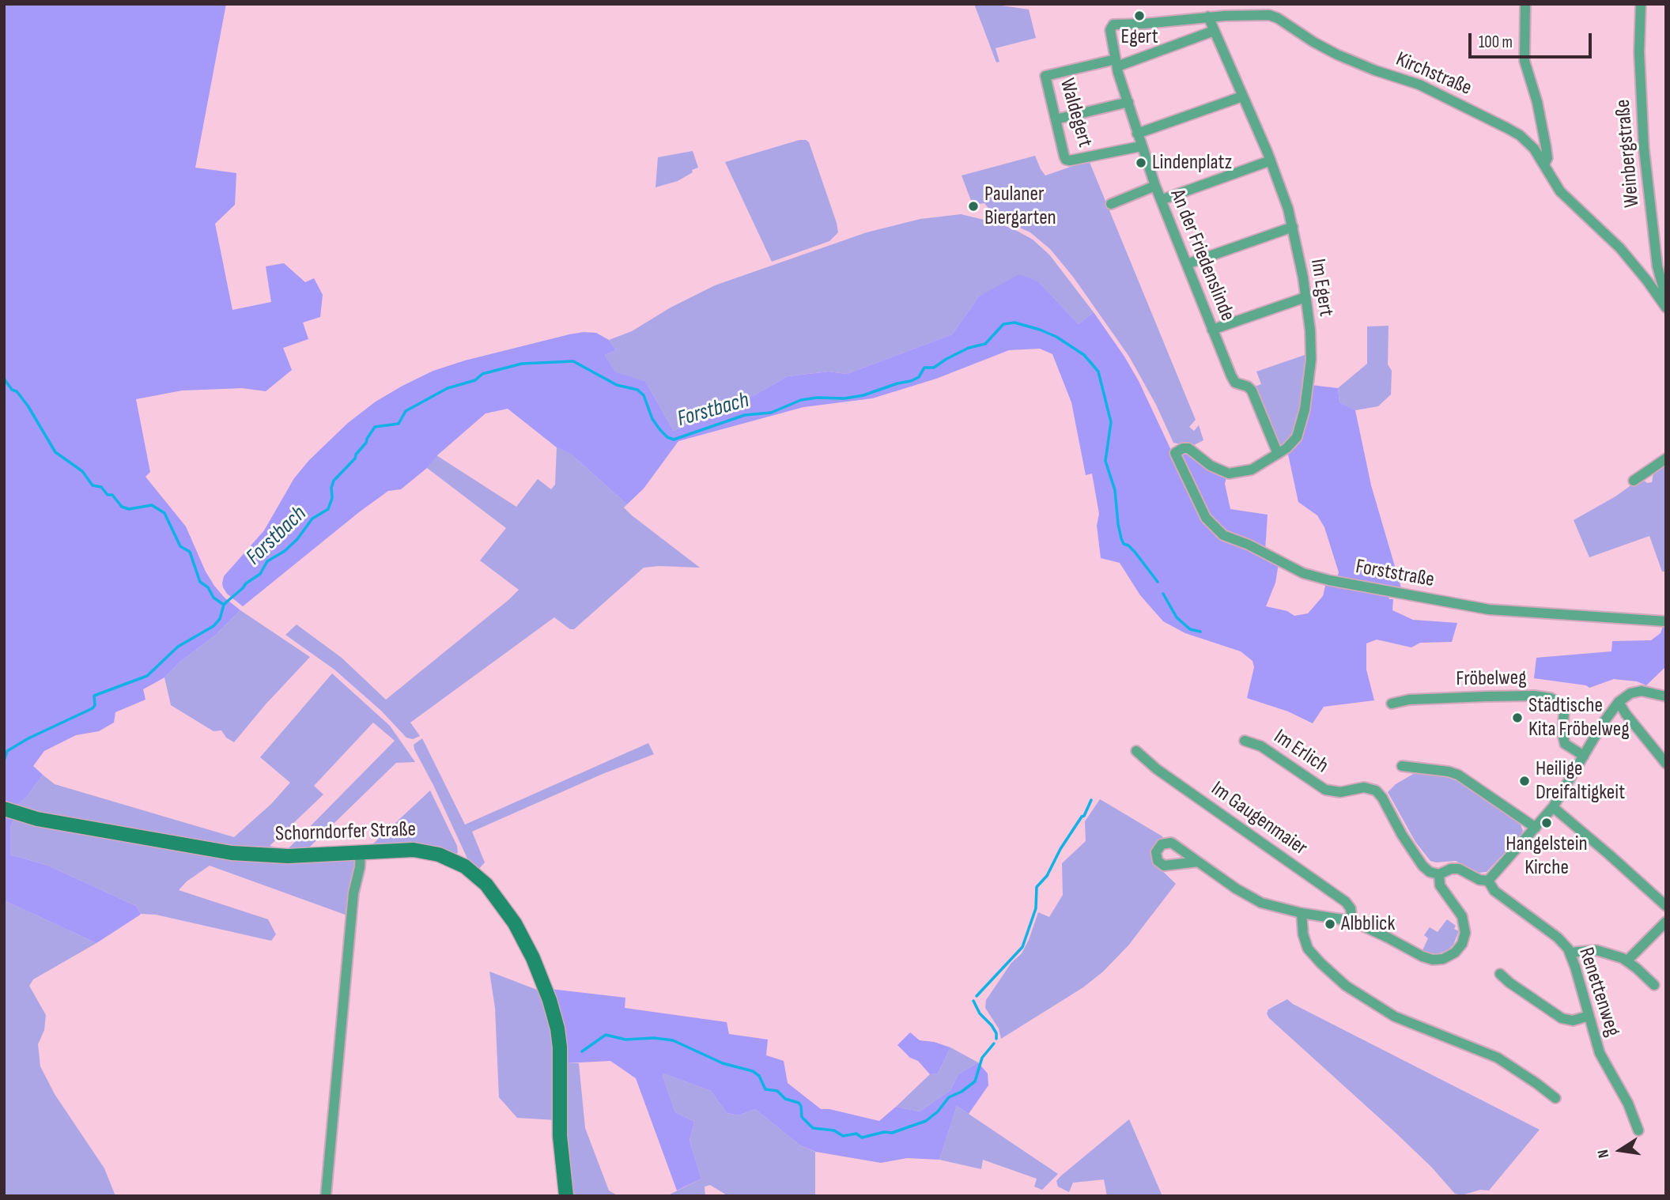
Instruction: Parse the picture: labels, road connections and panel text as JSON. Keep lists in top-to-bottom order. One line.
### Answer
{"streets":{"main road":["Schorndorfer Straße"],"street":["Kirchstraße","Waldegert","Weinbergstraße","An der Friedenslinde","Im Egert","Forststraße","Fröbelweg","Im Erlich","Im Gaugenmaier","Renettenweg"]},"crossings":[["Kirchstraße","Weinbergstraße"],["Kirchstraße","An der Friedenslinde"],["Kirchstraße","Im Egert"],["Waldegert","An der Friedenslinde"],["An der Friedenslinde","Im Egert"],["Im Egert","Forststraße"],["Im Erlich","Renettenweg"]],"water":["Forstbach"],"places":["Egert","Lindenplatz","Paulaner Biergarten","Städtische Kita Fröbelweg","Heilige Dreifaltigkeit","Hangelstein Kirche","Albblick"],"scale_bar":"100 m","north":"left"}
